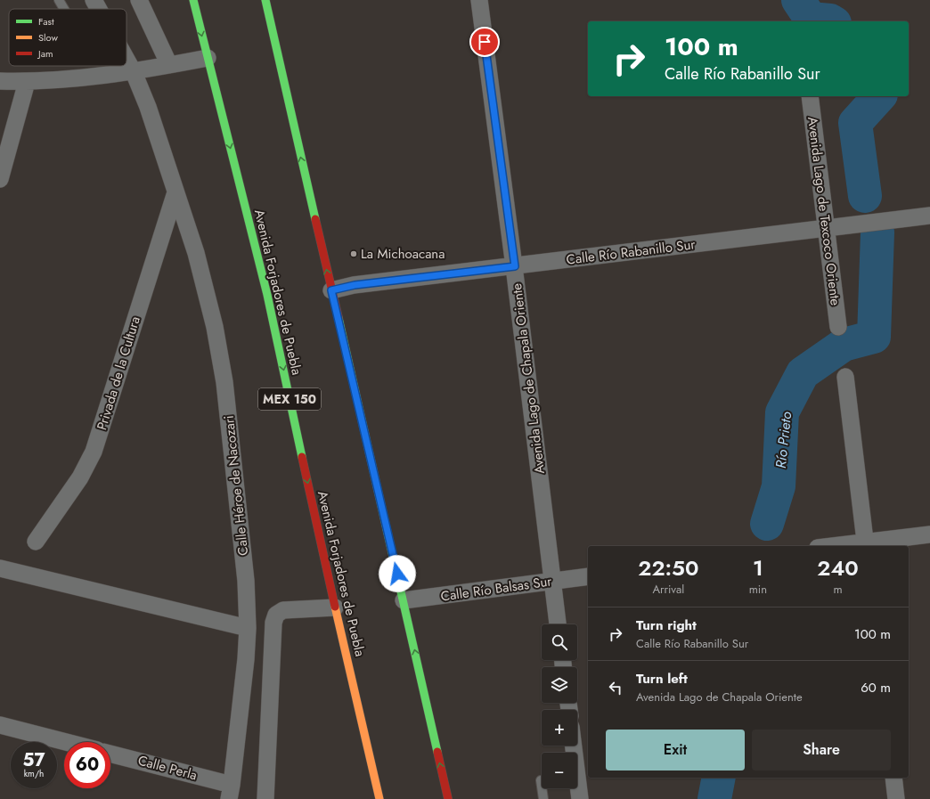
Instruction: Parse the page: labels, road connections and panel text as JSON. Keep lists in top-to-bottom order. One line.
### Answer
{"streets":{"main road":["Avenida Forjadores de Puebla","MEX 150"],"street":["Avenida Lago de Texcoco Oriente","Calle Río Rabanillo Sur","Privada de la Cultura","Avenida Lago de Chapala Oriente","Calle Héroe de Nacozari","Calle Río Balsas Sur","Calle Perla"]},"crossings":[["Avenida Lago de Texcoco Oriente","Calle Río Rabanillo Sur"],["Calle Río Rabanillo Sur","Avenida Lago de Chapala Oriente"],["Privada de la Cultura","Calle Héroe de Nacozari"],["Avenida Lago de Chapala Oriente","Calle Río Balsas Sur"],["Calle Héroe de Nacozari","Calle Perla"]],"water":["Río Prieto"],"places":["La Michoacana"],"legend":["Fast","Slow","Jam"],"page":{"turn":["100 m","Calle Río Rabanillo Sur"],"eta":["22:50","Arrival","1","min","240","m"],"list":[{"name":"Turn right","note":"Calle Río Rabanillo Sur","value":"100 m"},{"name":"Turn left","note":"Avenida Lago de Chapala Oriente","value":"60 m"}],"map_buttons":["+","−"],"buttons":["Exit","Share"],"speed":"57 km/h","limit":"60"}}
